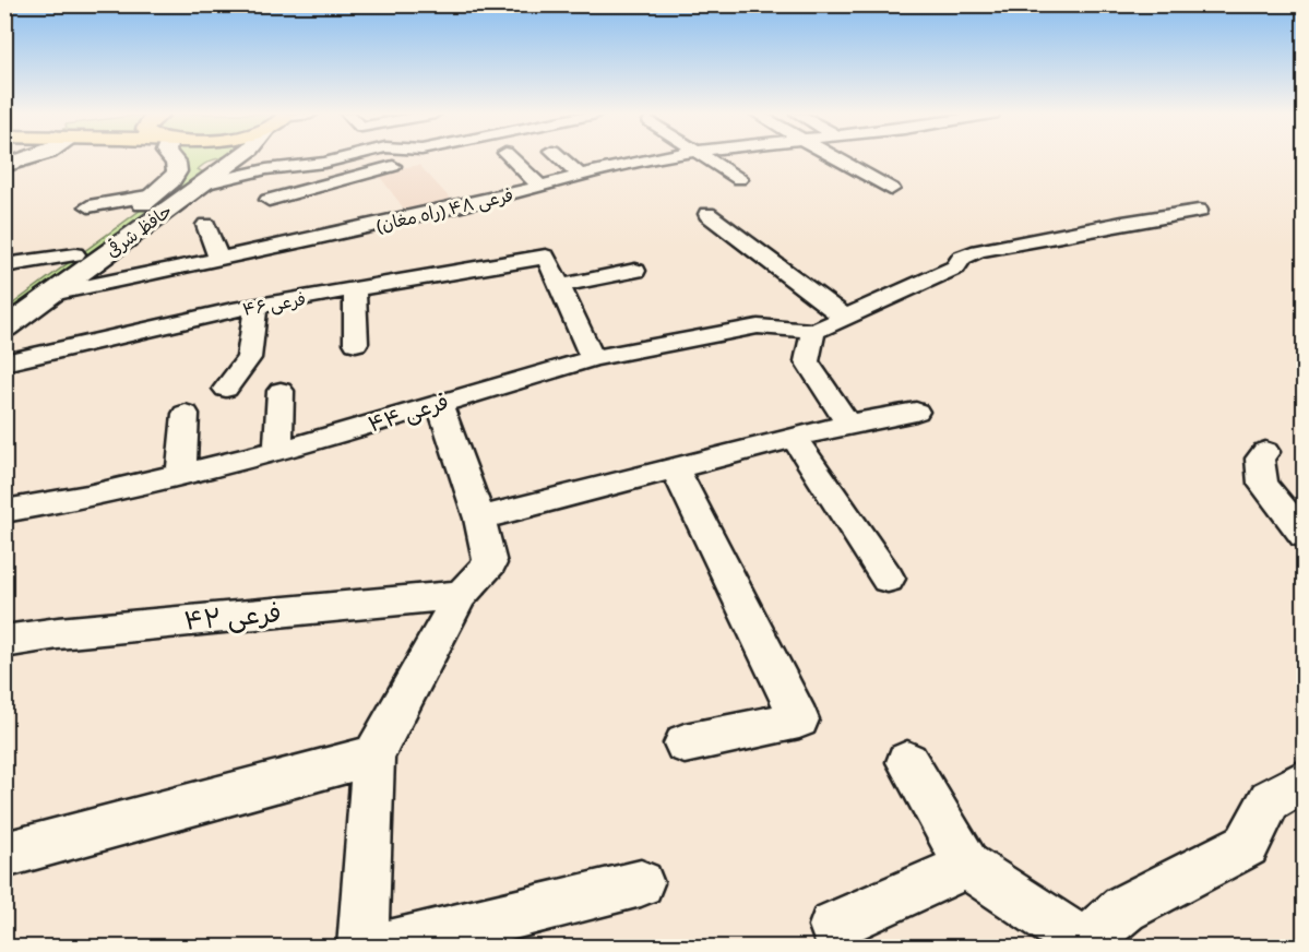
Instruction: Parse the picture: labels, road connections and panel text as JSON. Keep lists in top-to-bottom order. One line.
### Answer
{"streets":{"main road":["حافظ شرقی"],"street":["فرعی ۴۸ (راه مغان)","فرعی ۴۶","فرعی ۴۴","فرعی ۴۲"]},"crossings":[["فرعی ۴۸ (راه مغان)","حافظ شرقی"]]}
